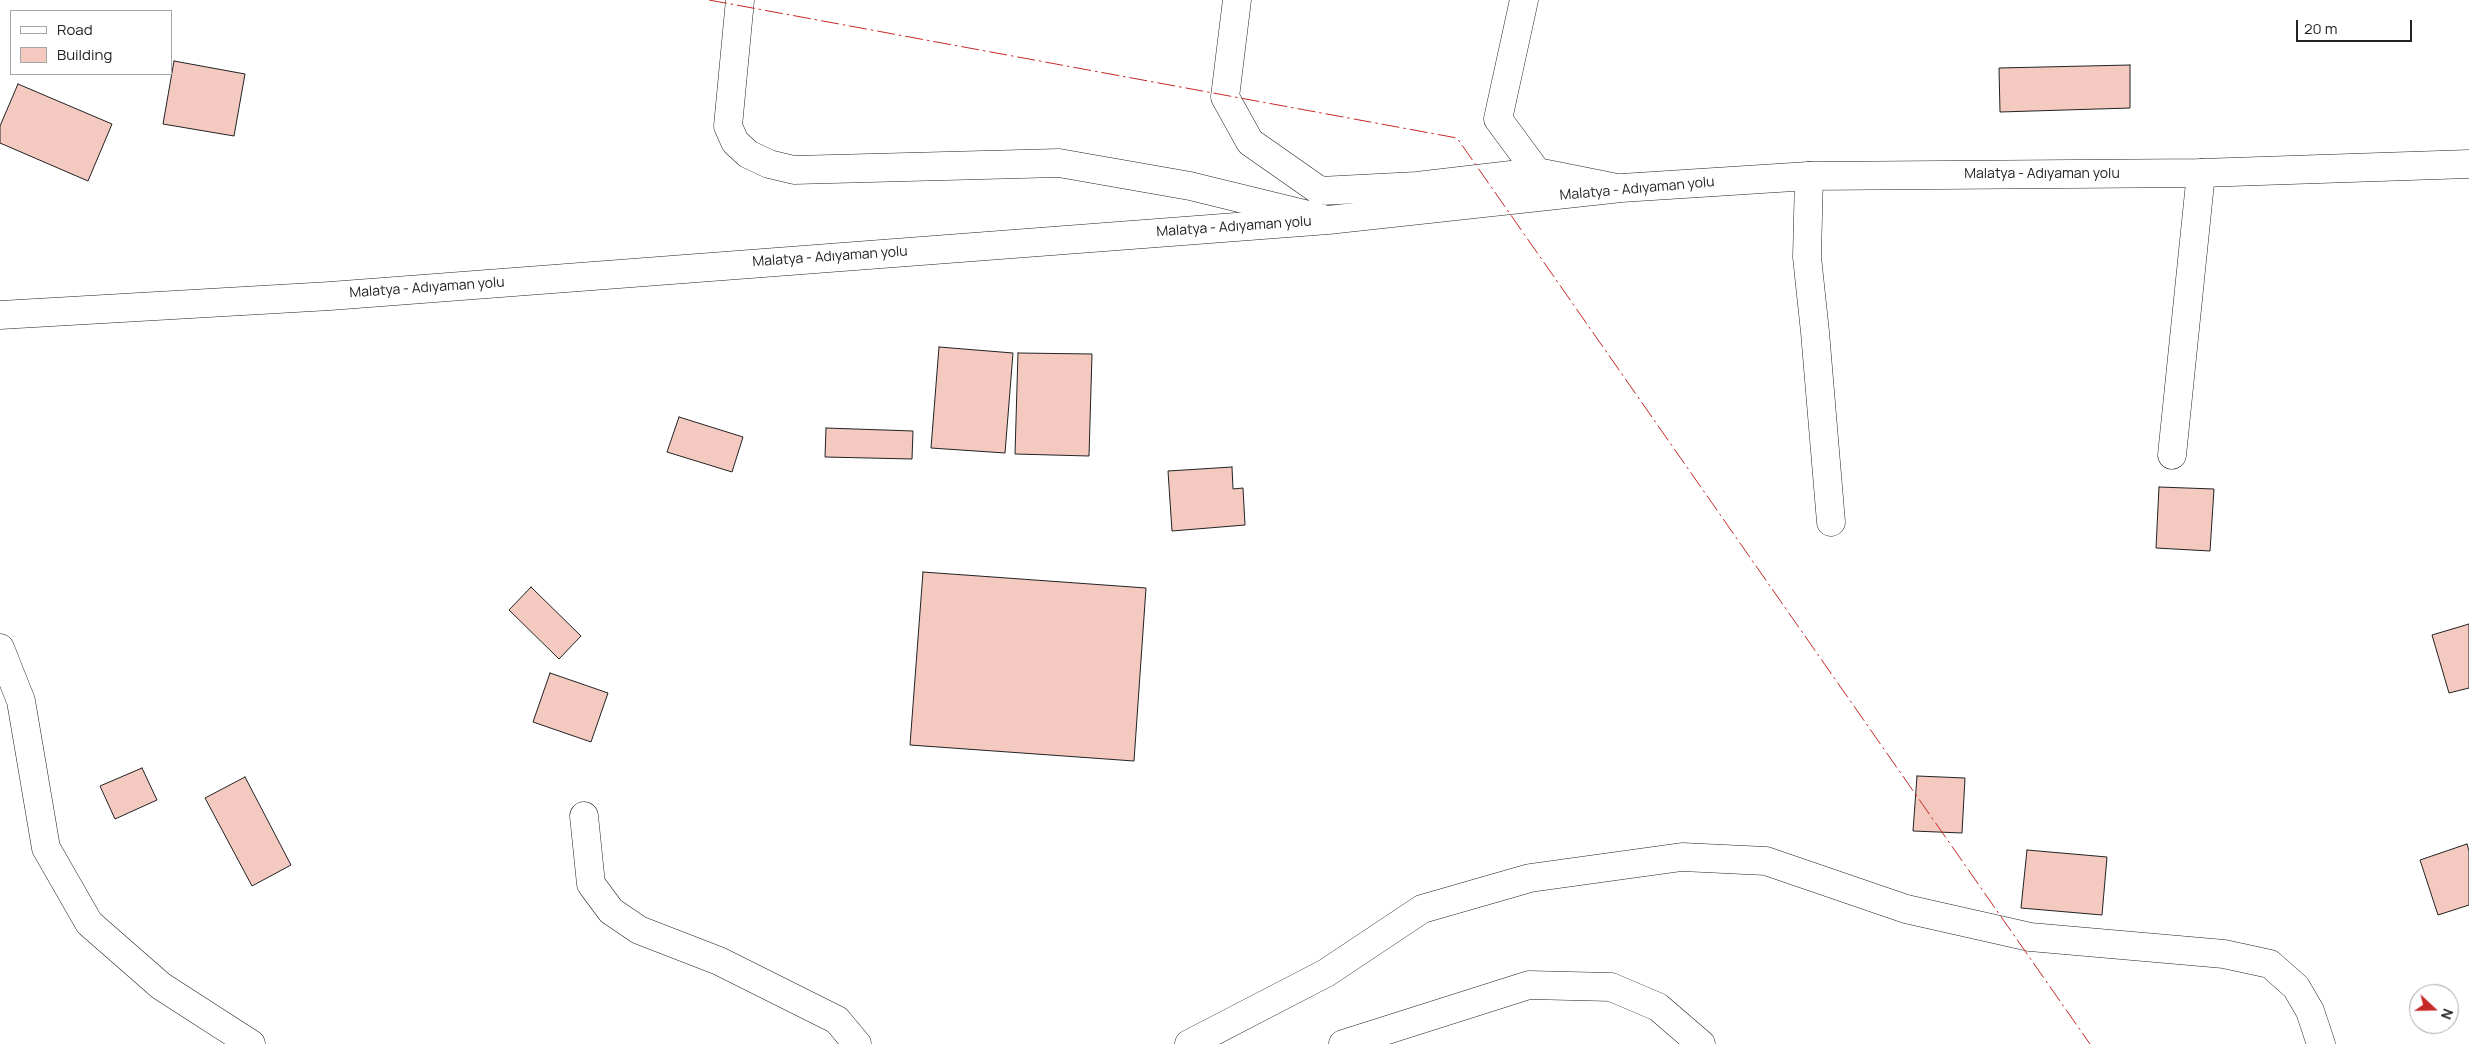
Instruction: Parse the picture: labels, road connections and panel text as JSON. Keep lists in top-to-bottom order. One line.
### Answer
{"streets":{"street":["Malatya - Adıyaman yolu"]},"legend":["Road","Building"],"scale_bar":"20 m","north":"right"}
